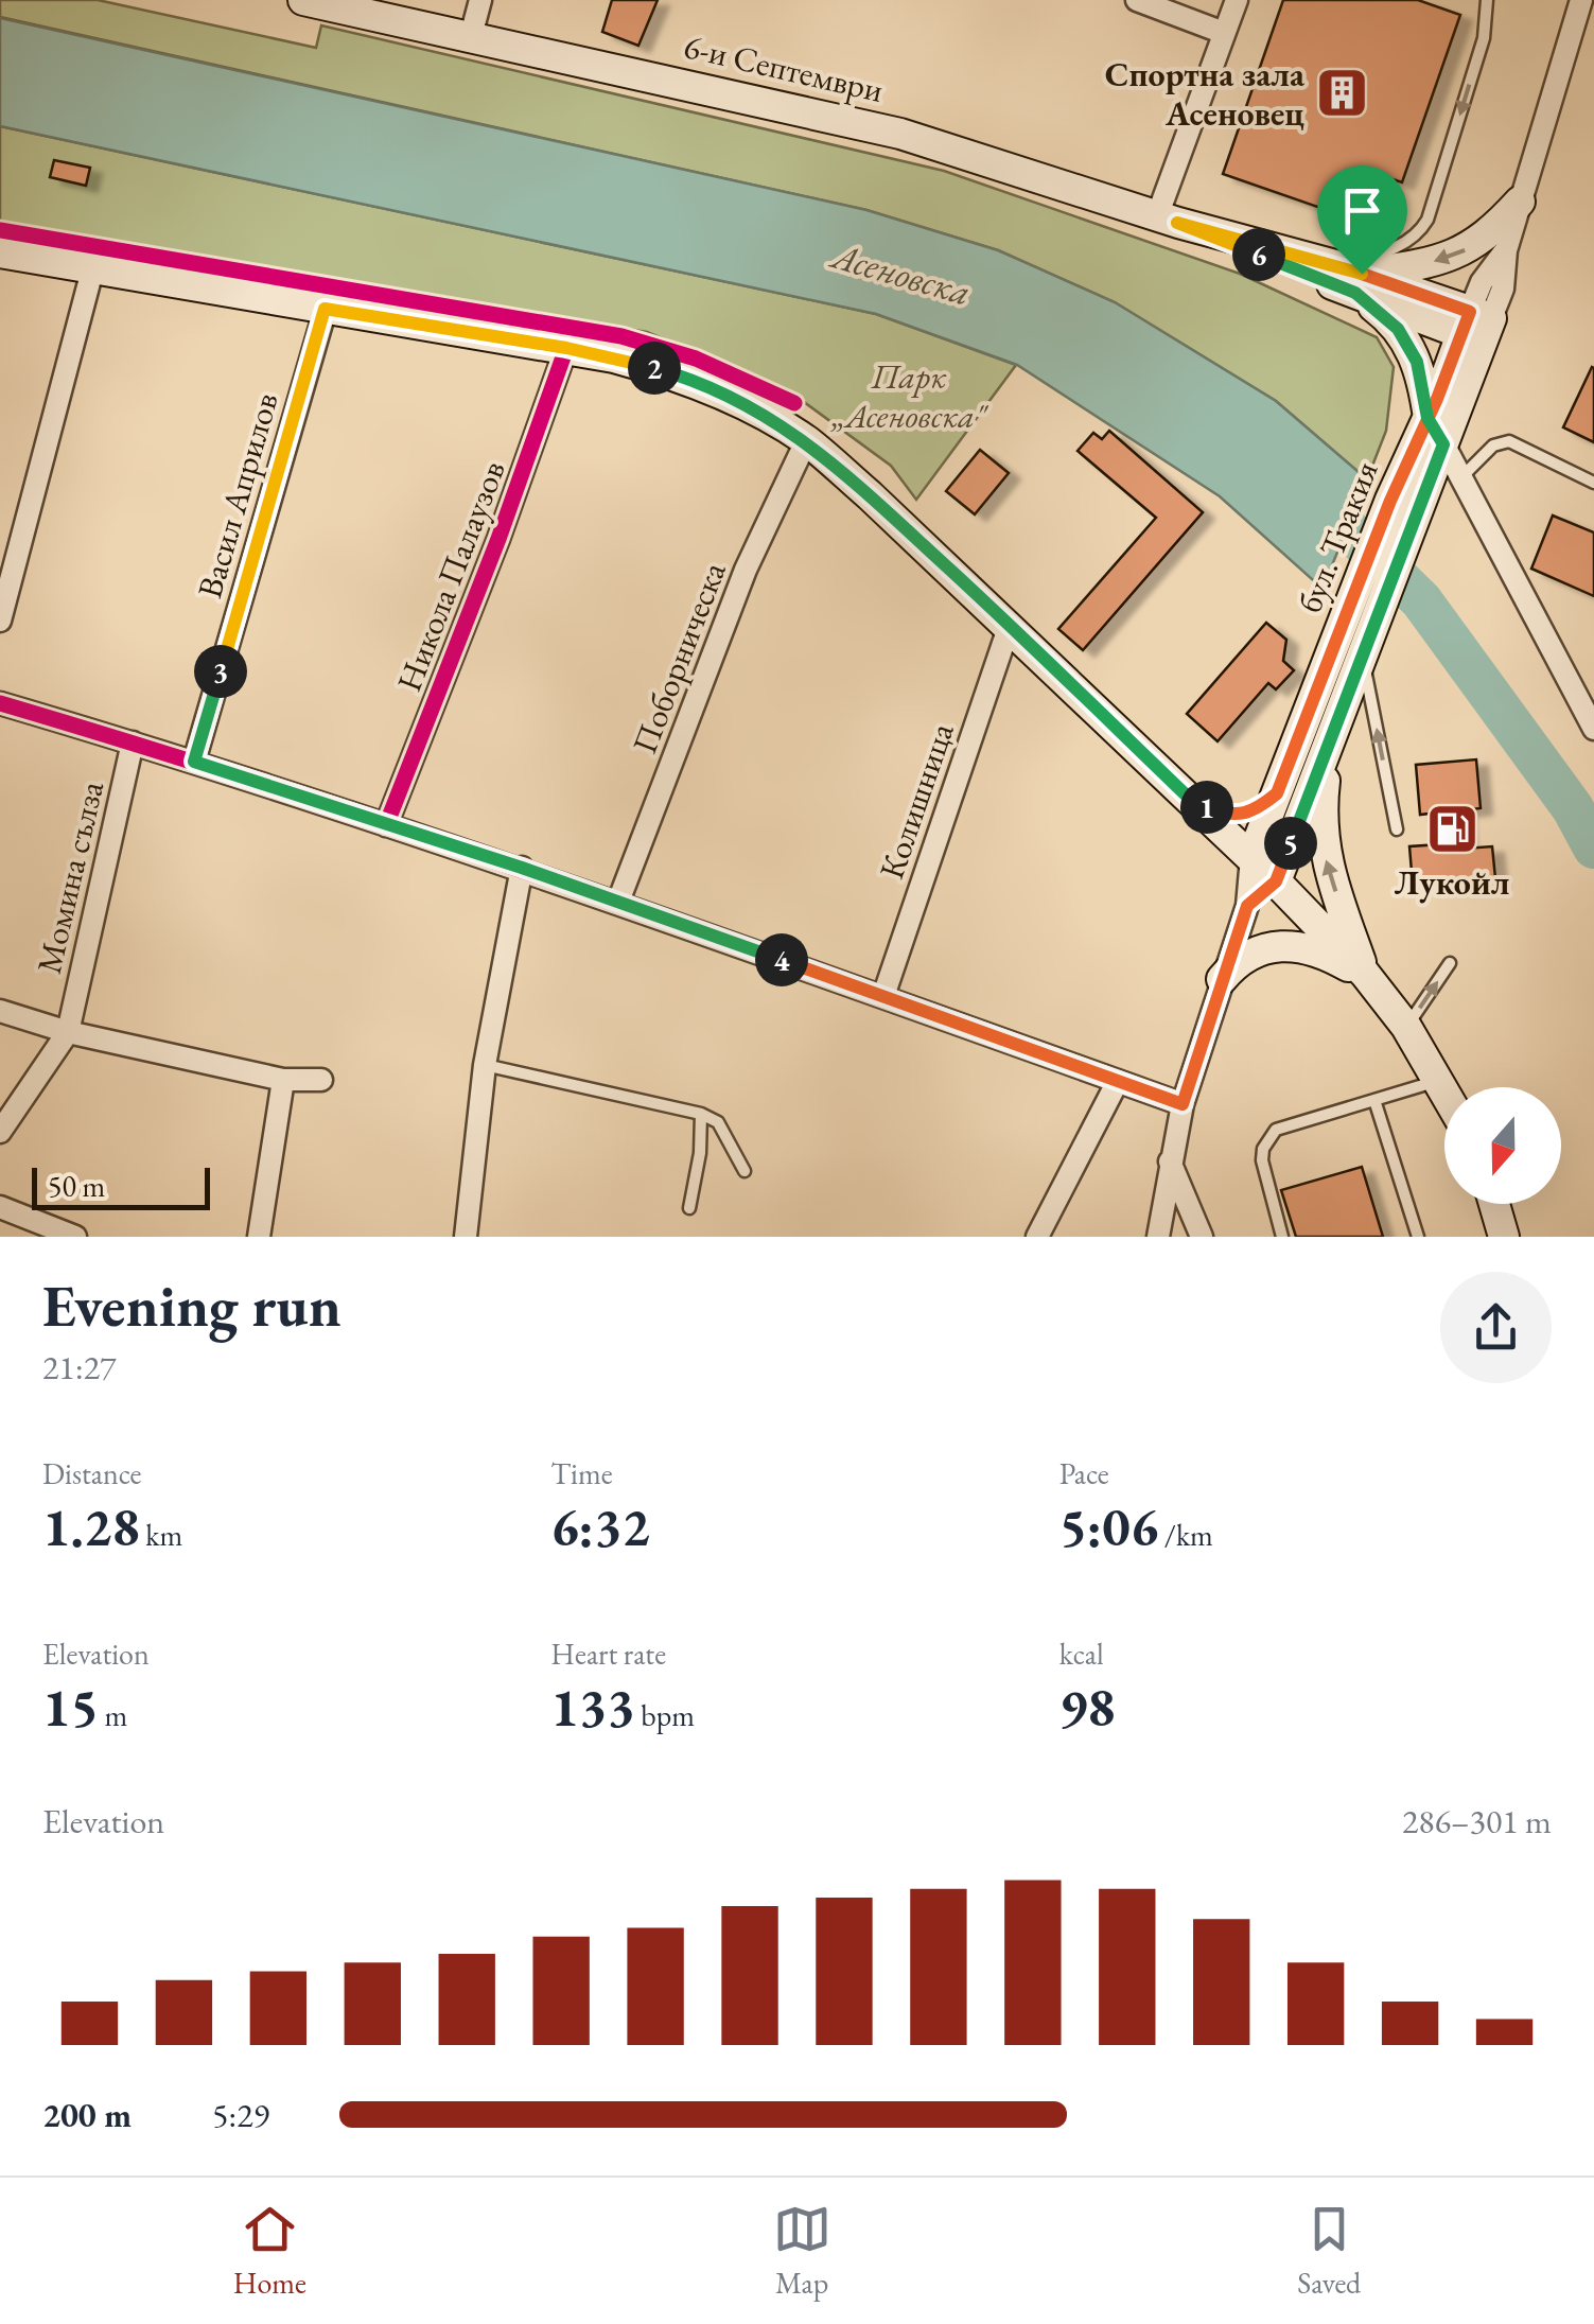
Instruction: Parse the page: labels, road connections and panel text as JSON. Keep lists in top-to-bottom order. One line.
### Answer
{"streets":{"main road":["6-и Септември","бул. Тракия"],"street":["Васил Априлов","Никола Палаузов","Поборническа","Колишница","Момина сълза"]},"crossings":[["6-и Септември","бул. Тракия"]],"water":["Асеновска"],"parks":["Парк „Асеновска\""],"places":{"building":["Спортна зала Асеновец"],"fuel station":["Лукойл"]},"scale_bar":"50 m","north":"bottom","page":{"pins":["6","2","3","1","5","4"],"scale":"50 m","heading":["Evening run","21:27"],"stats":[["Distance","1.28 km"],["Time","6:32"],["Pace","5:06 /km"],["Elevation","15 m"],["Heart rate","133 bpm"],["kcal","98"]],"chart":["Elevation","286–301 m"],"list":[{"name":"200 m","note":"5:29"}],"tabs":["Home","Map","Saved"]}}
